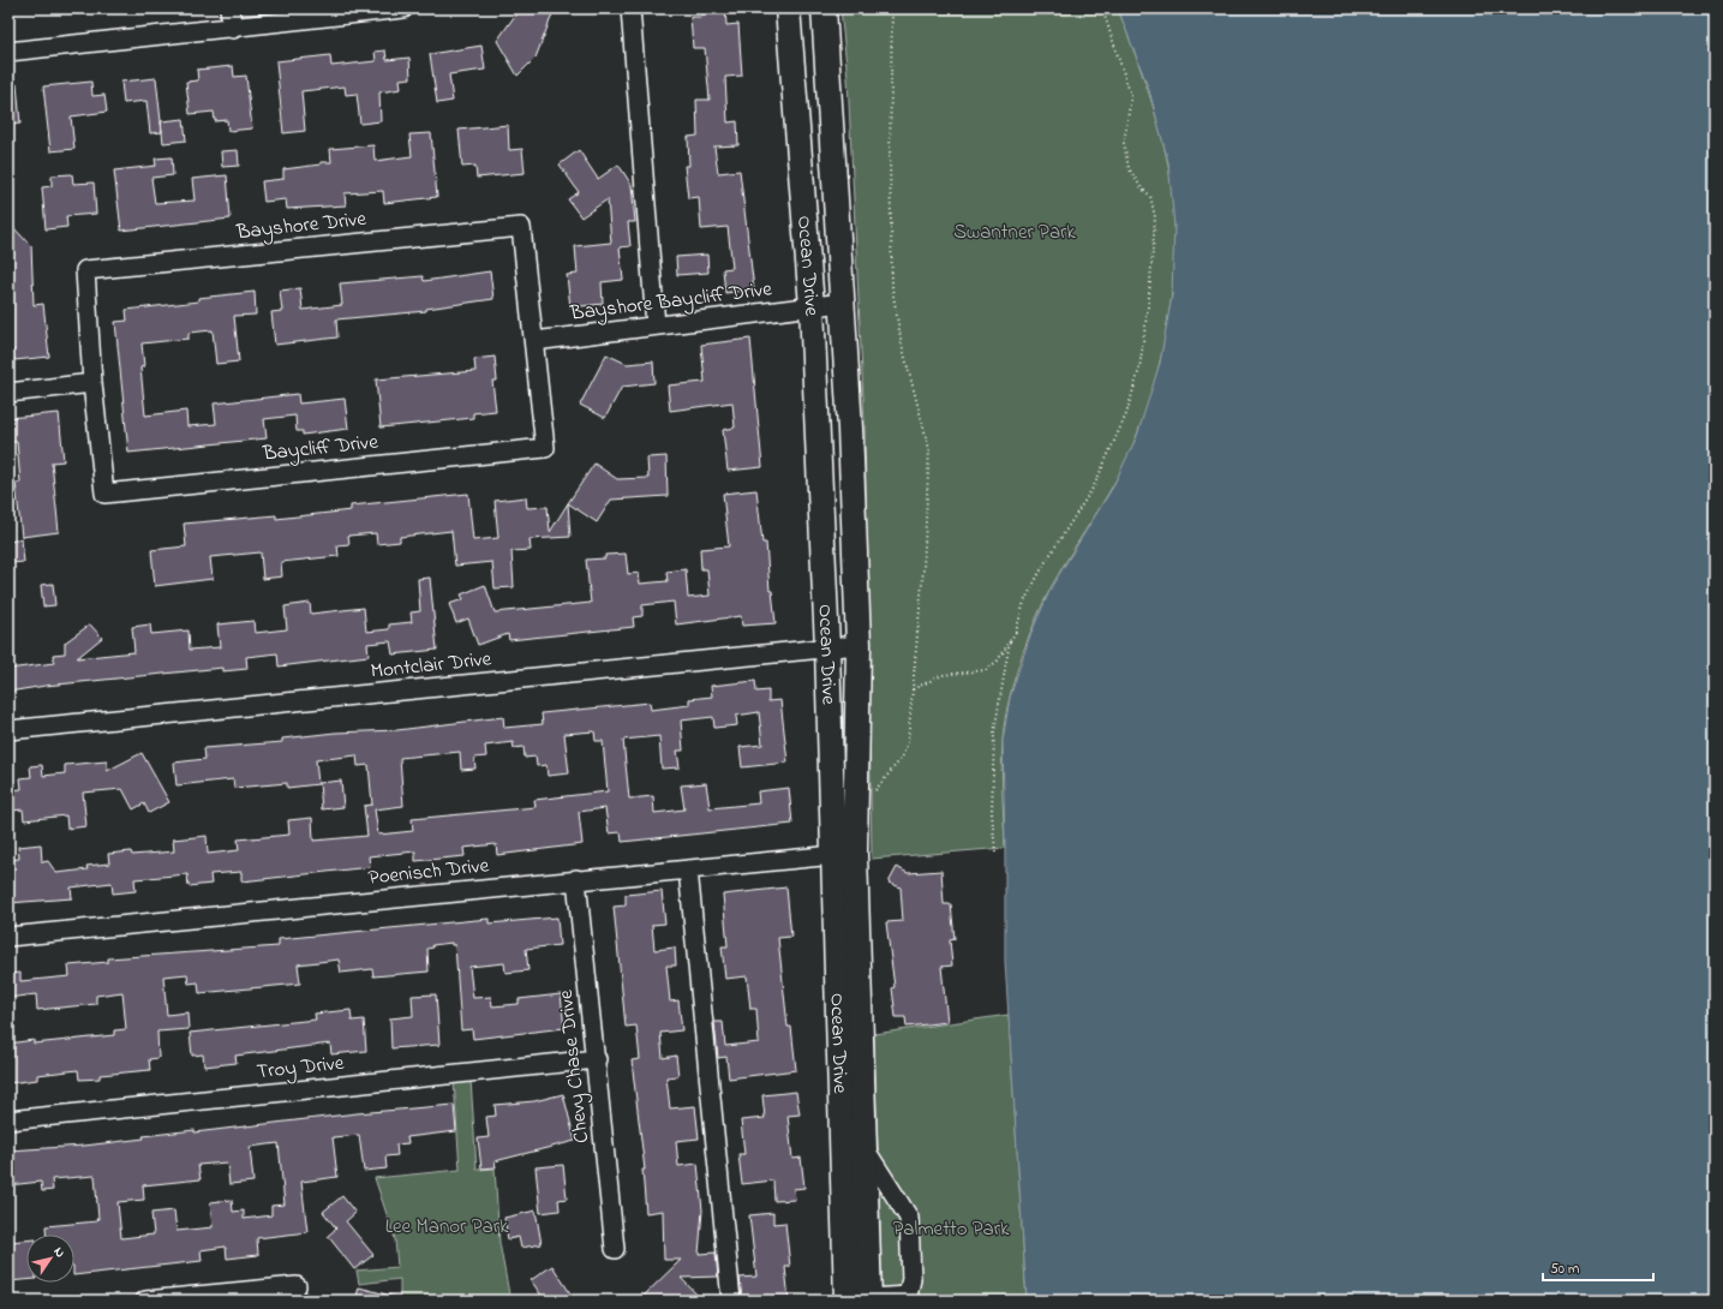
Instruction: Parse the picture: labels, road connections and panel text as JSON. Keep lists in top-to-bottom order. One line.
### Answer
{"streets":{"main road":["Ocean Drive"],"street":["Bayshore Drive","Bayshore Baycliff Drive","Baycliff Drive","Montclair Drive","Poenisch Drive","Chevy Chase Drive","Troy Drive"]},"crossings":[["Bayshore Drive","Bayshore Baycliff Drive"],["Bayshore Drive","Baycliff Drive"],["Ocean Drive","Bayshore Baycliff Drive"],["Ocean Drive","Montclair Drive"],["Ocean Drive","Poenisch Drive"],["Bayshore Baycliff Drive","Baycliff Drive"],["Poenisch Drive","Chevy Chase Drive"],["Chevy Chase Drive","Troy Drive"]],"parks":["Swantner Park","Lee Manor Park","Palmetto Park"],"scale_bar":"50 m","north":"top right"}
